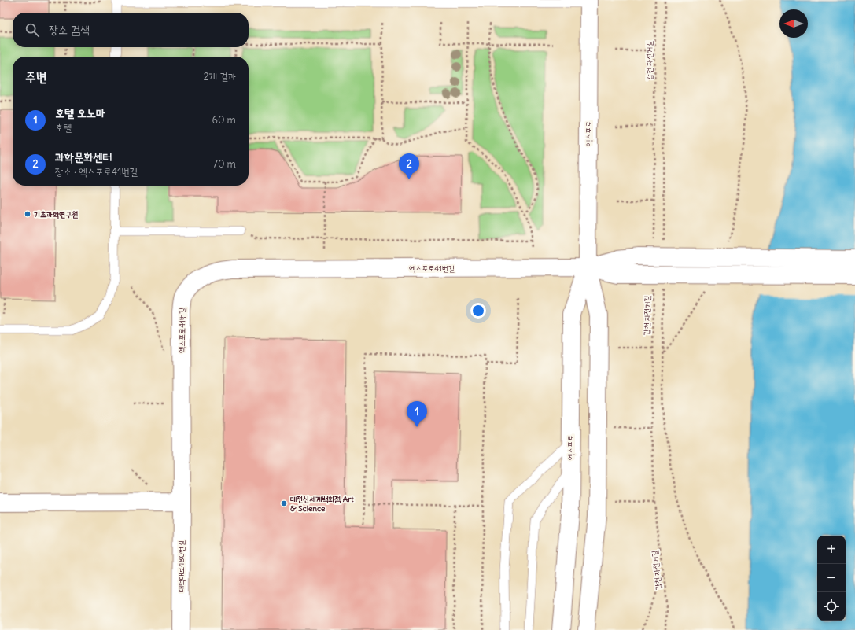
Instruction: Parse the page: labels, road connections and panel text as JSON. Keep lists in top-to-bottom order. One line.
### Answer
{"streets":{"street":["엑스포로","엑스포로41번길","대덕대로480번길"],"path":["갑천 자전거길"]},"crossings":[["엑스포로","엑스포로41번길"],["엑스포로41번길","대덕대로480번길"]],"places":["기초과학연구원","대전신세계백화점 Art & Science"],"north":"left","page":{"search":"장소 검색","heading":["주변","2개 결과"],"list":[{"mark":"1","name":"호텔 오노마","note":"호텔","value":"60 m"},{"mark":"2","name":"과학문화센터","note":"장소 · 엑스포로41번길","value":"70 m"}],"pins":["2","1"],"map_buttons":["+","−"]}}
